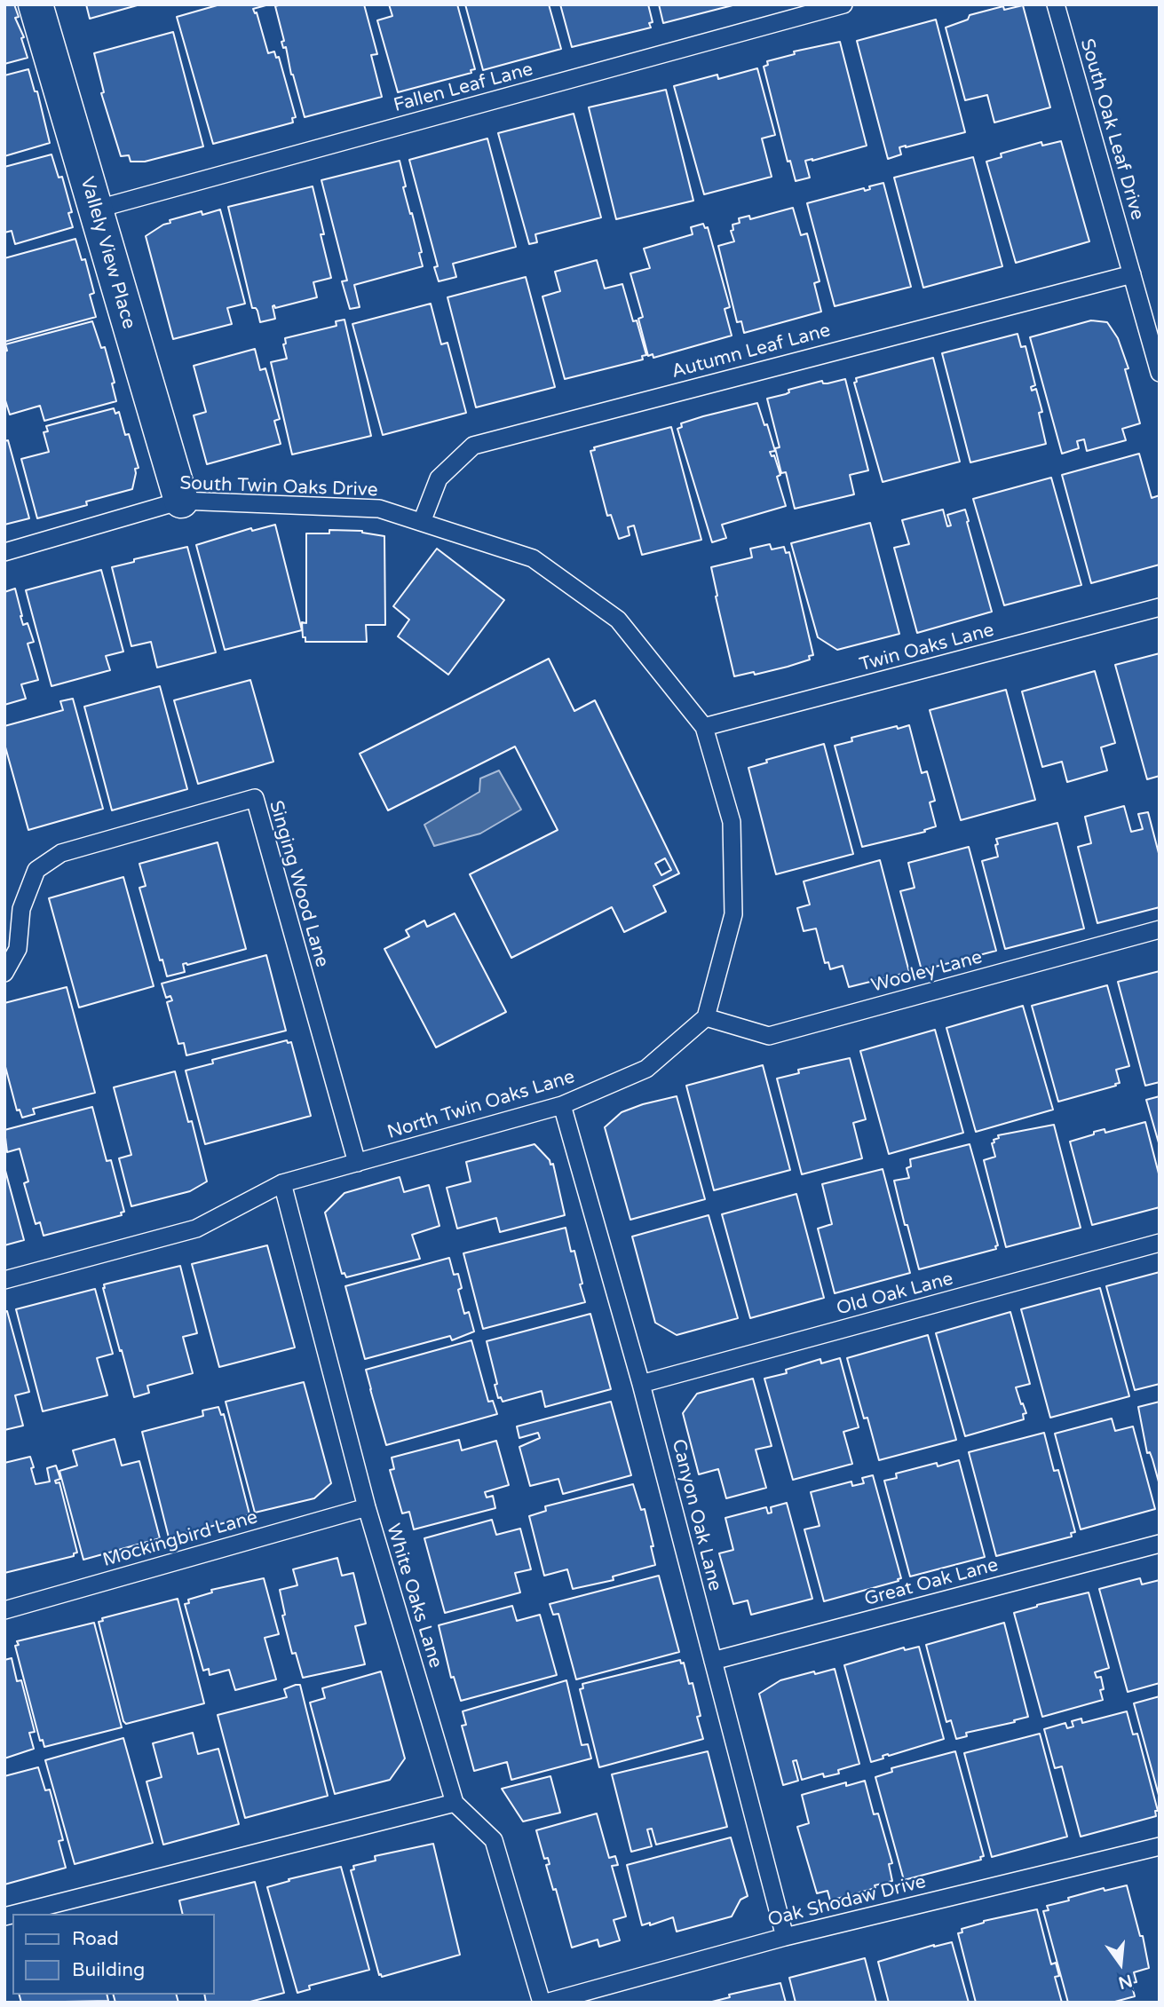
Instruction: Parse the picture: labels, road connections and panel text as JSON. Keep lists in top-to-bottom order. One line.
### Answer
{"streets":{"street":["Vallely View Place"],"lane":["Fallen Leaf Lane","South Oak Leaf Drive","Autumn Leaf Lane","South Twin Oaks Drive","Twin Oaks Lane","Singing Wood Lane","Wooley Lane","North Twin Oaks Lane","Old Oak Lane","Canyon Oak Lane","Mockingbird Lane","Great Oak Lane","White Oaks Lane","Oak Shodaw Drive"]},"crossings":[["Fallen Leaf Lane","Vallely View Place"],["South Oak Leaf Drive","Autumn Leaf Lane"],["Vallely View Place","South Twin Oaks Drive"],["Autumn Leaf Lane","South Twin Oaks Drive"],["South Twin Oaks Drive","Twin Oaks Lane"],["Singing Wood Lane","North Twin Oaks Lane"],["Wooley Lane","North Twin Oaks Lane"],["North Twin Oaks Lane","Canyon Oak Lane"],["North Twin Oaks Lane","White Oaks Lane"],["Old Oak Lane","Canyon Oak Lane"],["Canyon Oak Lane","Great Oak Lane"],["Canyon Oak Lane","Oak Shodaw Drive"],["Mockingbird Lane","White Oaks Lane"]],"legend":["Road","Building"],"north":"bottom"}
